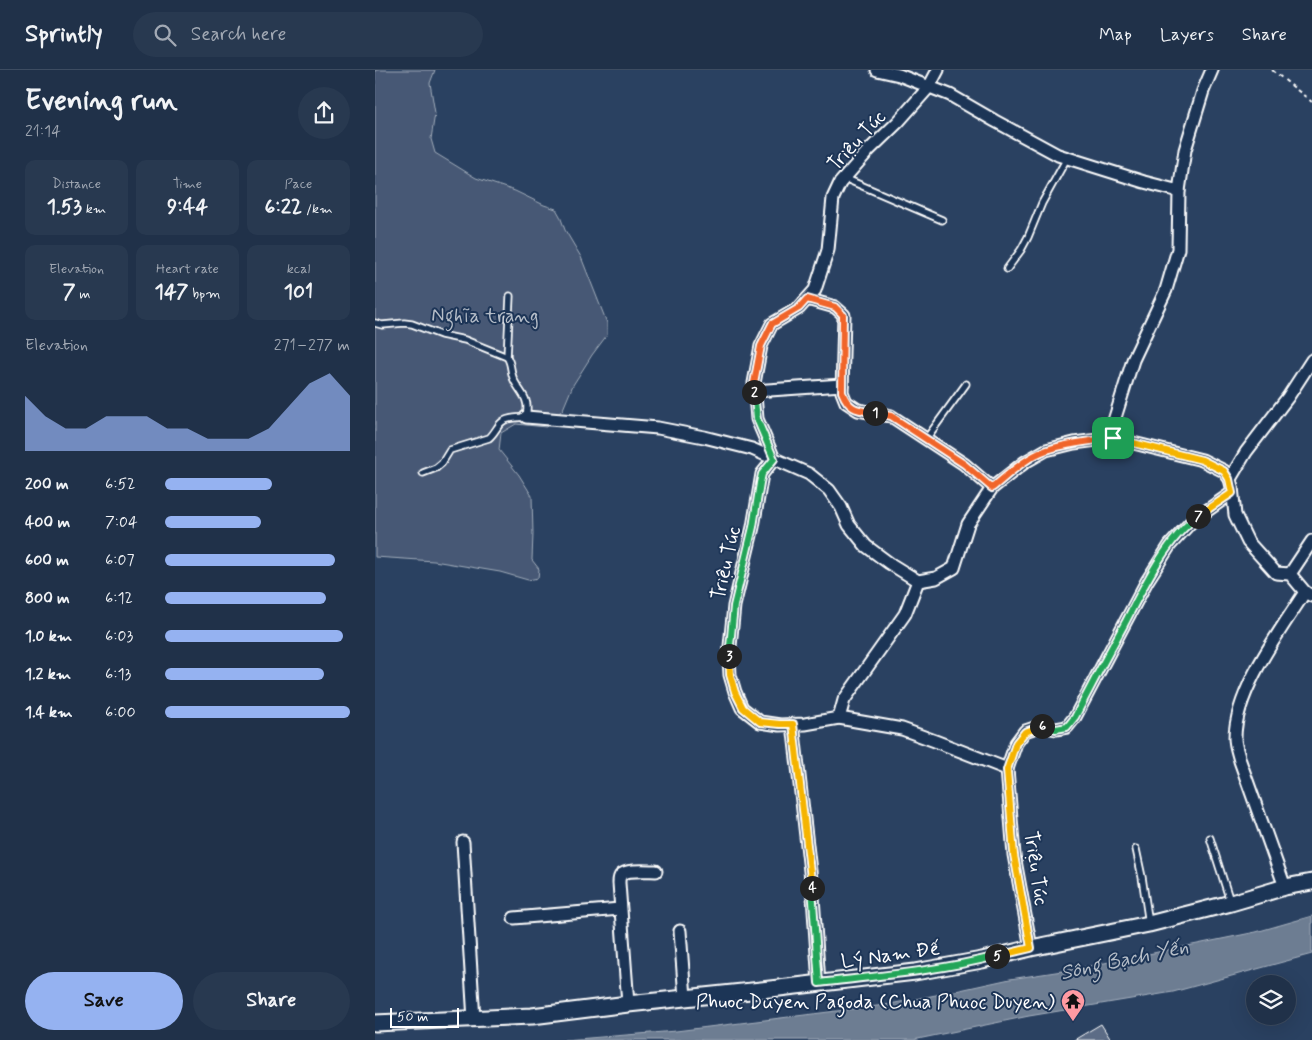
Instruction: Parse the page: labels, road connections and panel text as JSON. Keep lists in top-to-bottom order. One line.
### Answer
{"streets":{"street":["Triệu Túc","Lý Nam Đế"]},"crossings":[["Triệu Túc","Lý Nam Đế"]],"water":["Sông Bạch Yến"],"parks":["Nghĩa trang"],"places":{"temple":["Phuoc Duyen Pagoda (Chua Phuoc Duyen)"]},"scale_bar":"50 m","page":{"header":"Sprintly","search":"Search here","nav":["Map","Layers","Share"],"heading":["Evening run","21:14"],"stats":[["Distance","1.53 km"],["Time","9:44"],["Pace","6:22 /km"],["Elevation","7 m"],["Heart rate","147 bpm"],["kcal","101"]],"chart":["Elevation","271–277 m"],"pins":["2","1","7","3","6","4","5"],"list":[{"name":"200 m","note":"6:52"},{"name":"400 m","note":"7:04"},{"name":"600 m","note":"6:07"},{"name":"800 m","note":"6:12"},{"name":"1.0 km","note":"6:03"},{"name":"1.2 km","note":"6:13"},{"name":"1.4 km","note":"6:00"}],"buttons":["Save","Share"],"scale":"50 m"}}
